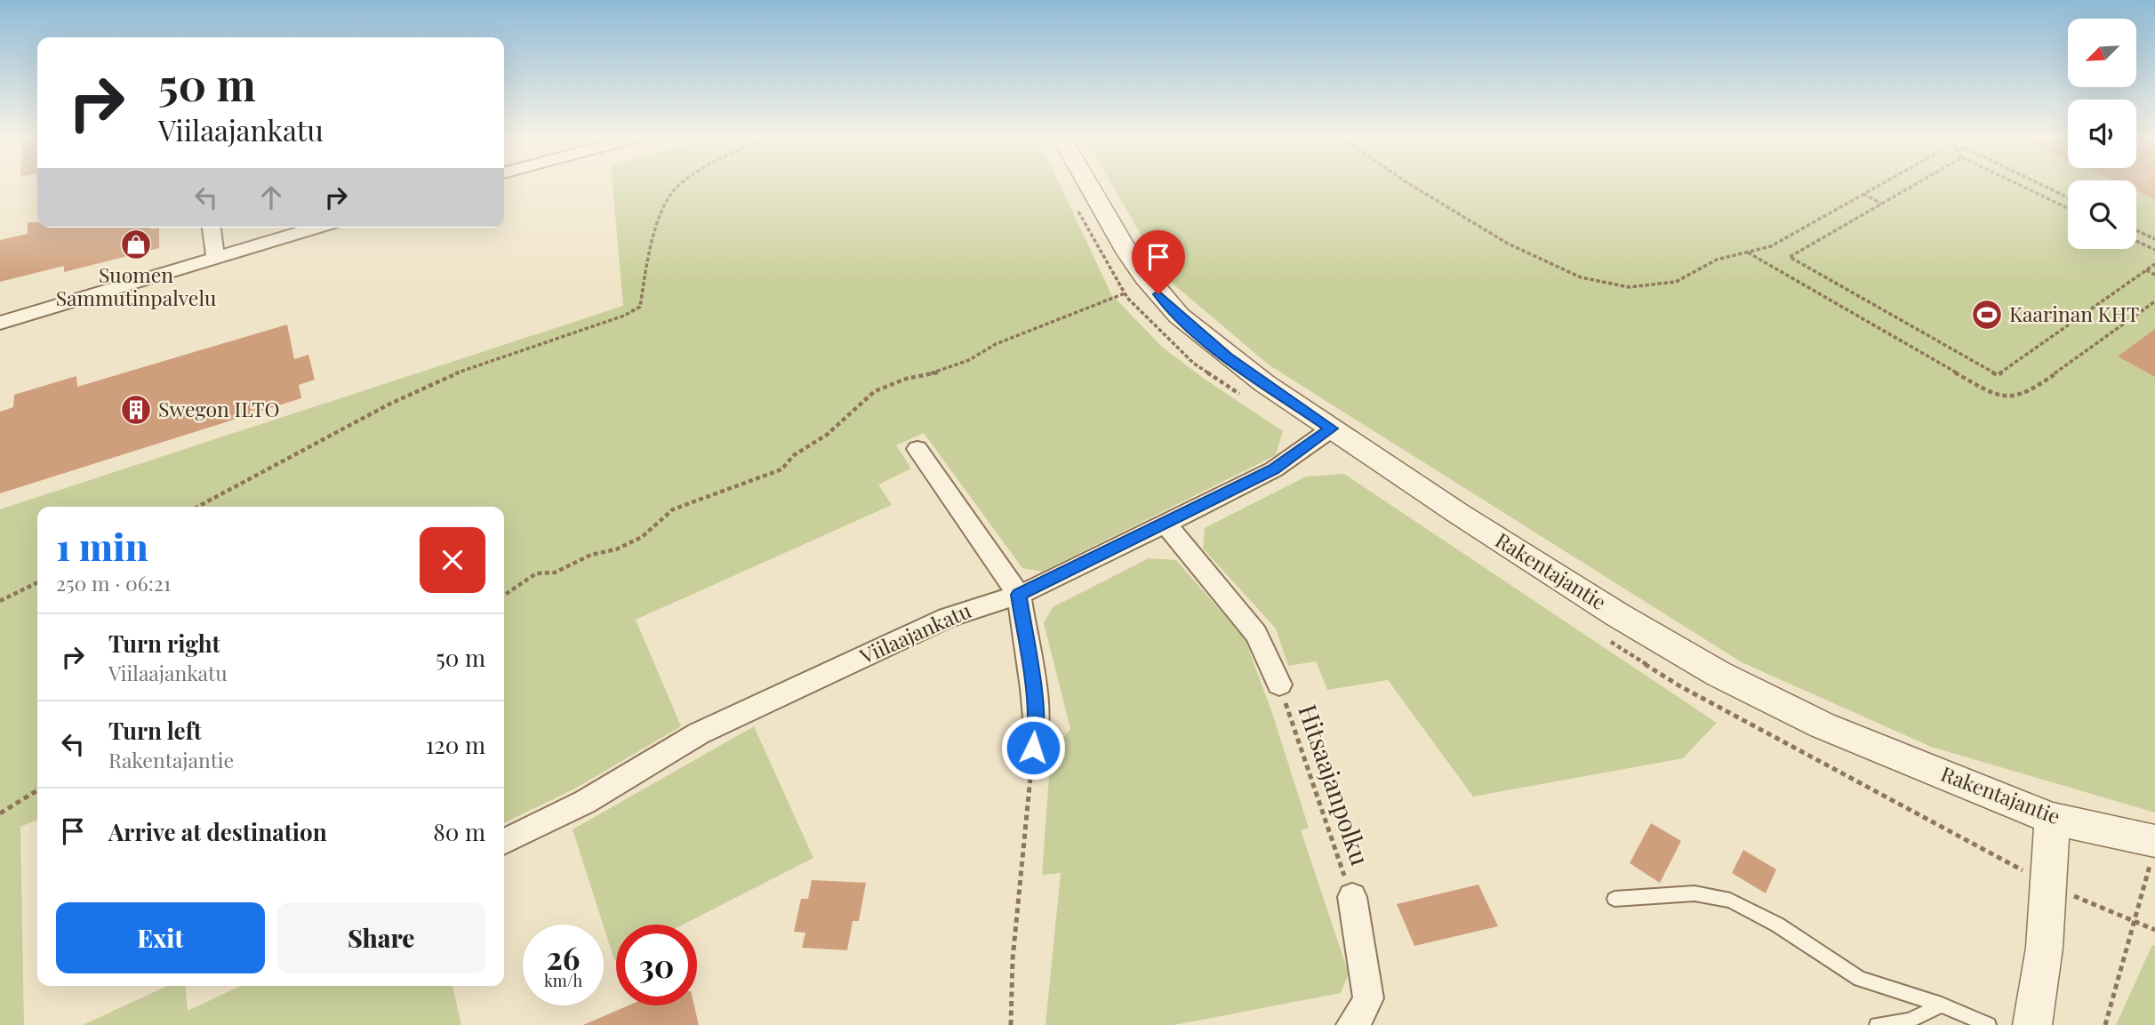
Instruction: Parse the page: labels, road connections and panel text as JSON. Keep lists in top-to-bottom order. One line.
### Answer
{"streets":{"street":["Rakentajantie","Viilaajankatu"],"path":["Hitsaajanpolku"]},"crossings":[["Rakentajantie","Viilaajankatu"]],"places":{"shop":["Suomen Sammutinpalvelu"],"sports":["Kaarinan KHT"],"building":["Swegon ILTO"]},"north":"bottom left","page":{"turn":["50 m","Viilaajankatu"],"heading":["1 min","250 m · 06:21"],"list":[{"name":"Turn right","note":"Viilaajankatu","value":"50 m"},{"name":"Turn left","note":"Rakentajantie","value":"120 m"},{"name":"Arrive at destination","value":"80 m"}],"buttons":["Exit","Share"],"speed":"26 km/h","limit":"30"}}
